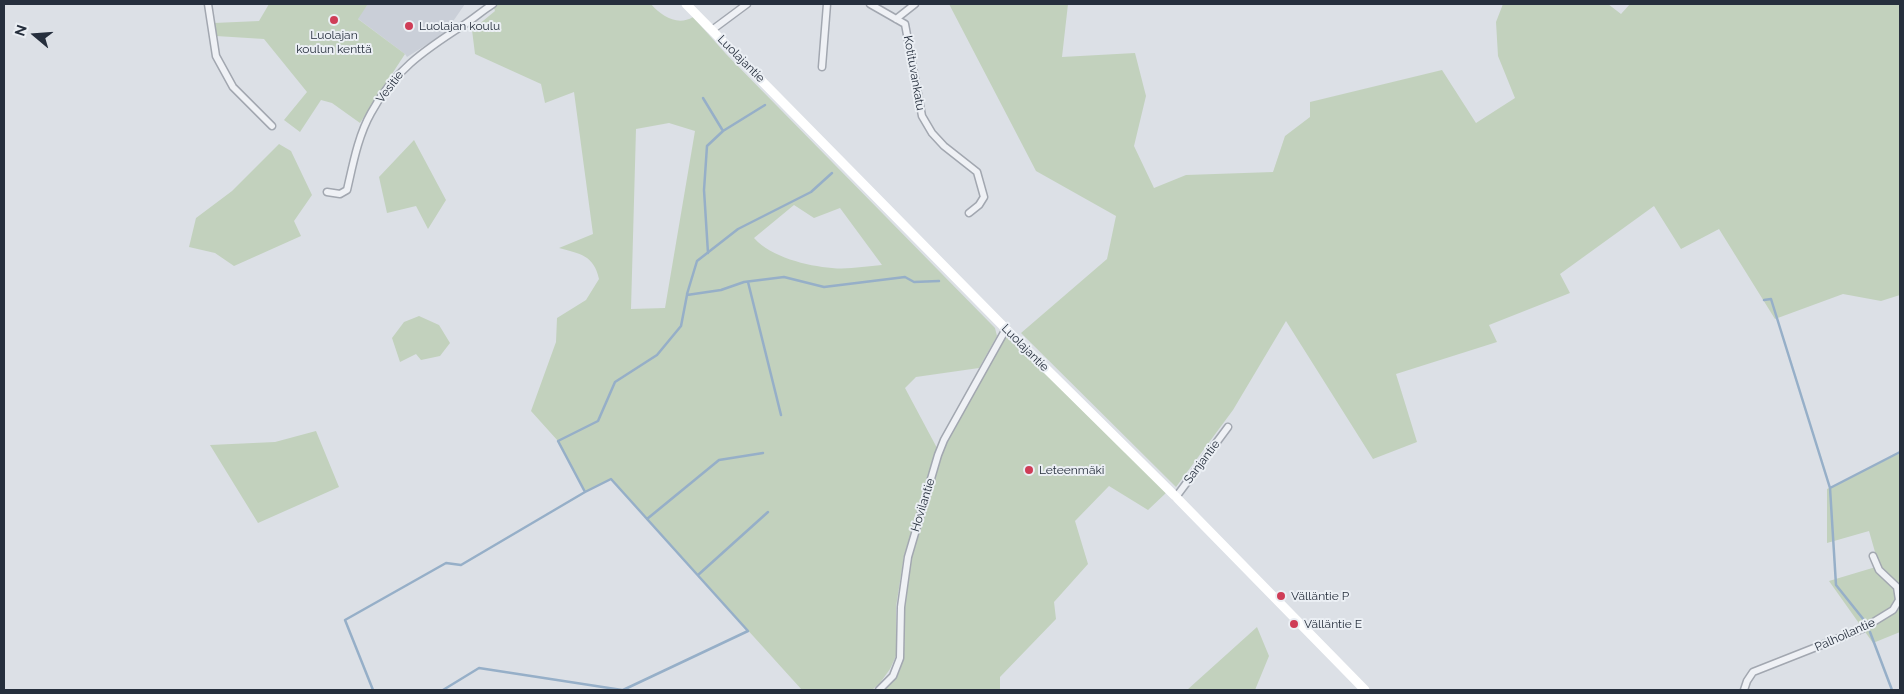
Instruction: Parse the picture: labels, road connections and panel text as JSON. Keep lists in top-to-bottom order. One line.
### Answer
{"streets":{"main road":["Luolajantie"],"street":["Kotituvankatu","Vesitie","Sanjantie","Hovilantie","Palhoilantie"]},"crossings":[["Luolajantie","Sanjantie"],["Luolajantie","Hovilantie"]],"places":["Luolajan koulun kenttä","Luolajan koulu","Leteenmäki","Välläntie P","Välläntie E"],"north":"left"}
